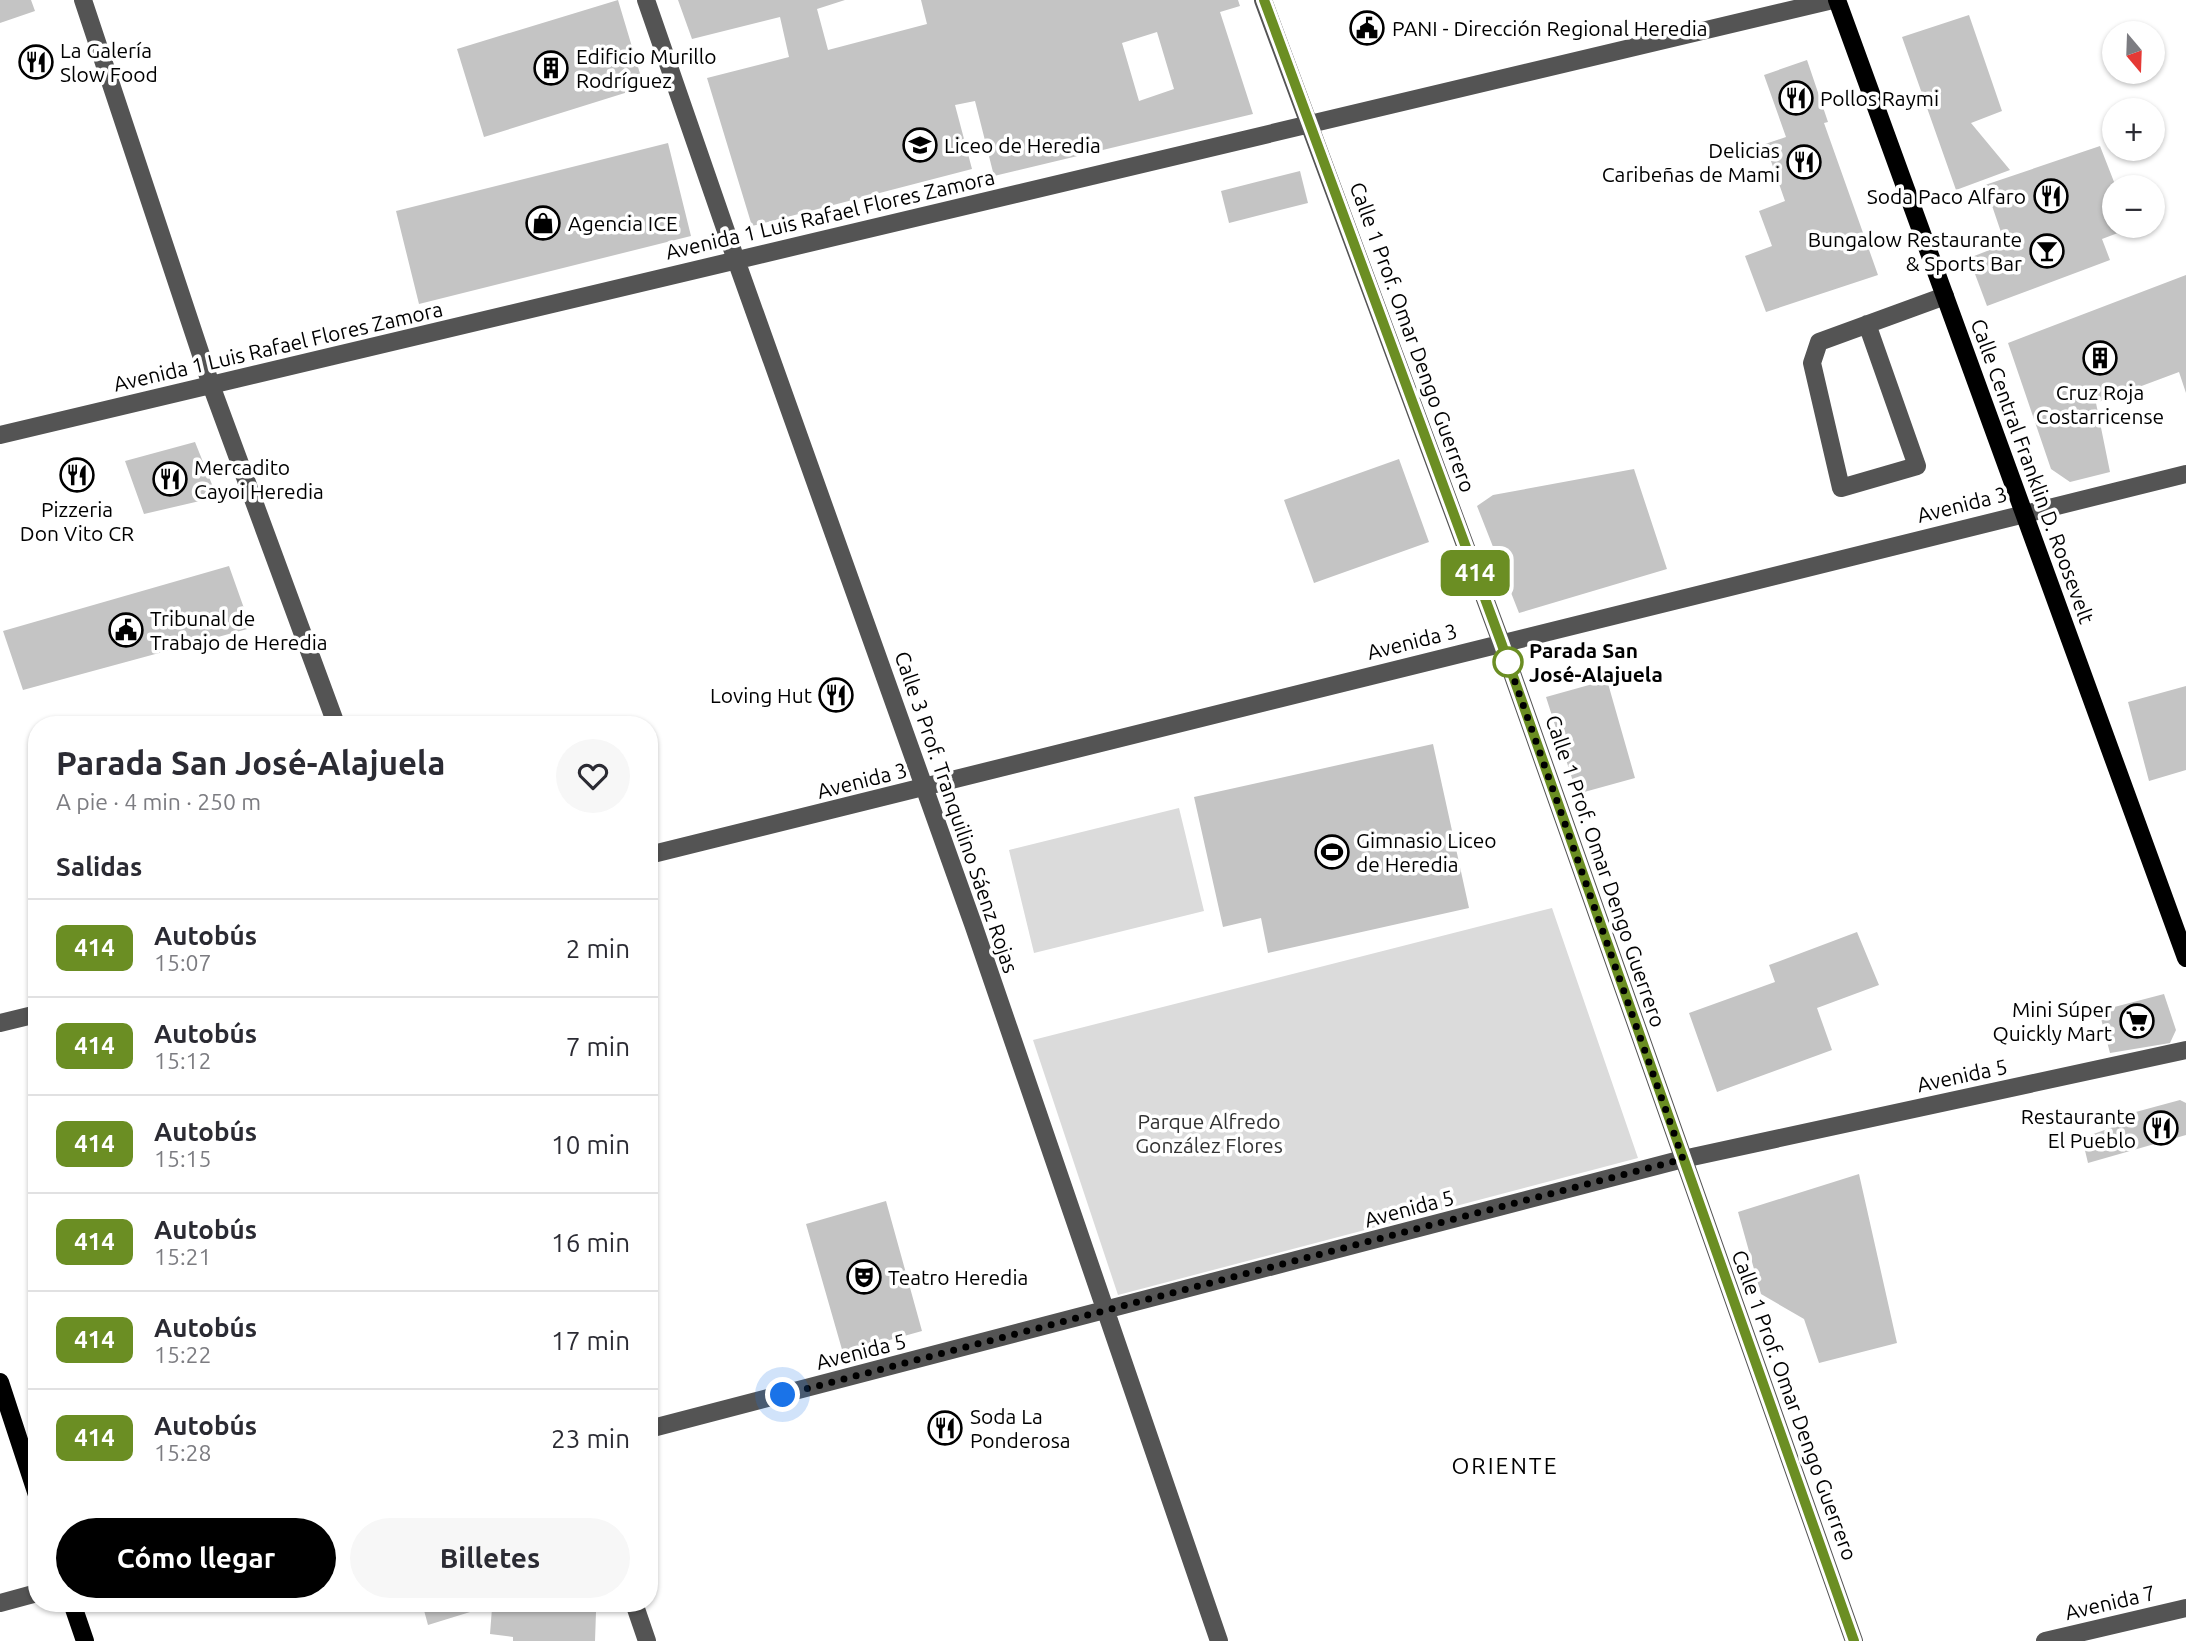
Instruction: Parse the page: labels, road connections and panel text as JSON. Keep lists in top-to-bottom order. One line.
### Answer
{"streets":{"main road":["Calle Central Franklin D. Roosevelt"],"street":["Avenida 1 Luis Rafael Flores Zamora","Calle 1 Prof. Omar Dengo Guerrero","Avenida 3","Calle 3 Prof. Tranquilino Sáenz Rojas","Avenida 5","Avenida 7"]},"crossings":[["Avenida 1 Luis Rafael Flores Zamora","Calle 1 Prof. Omar Dengo Guerrero"],["Avenida 1 Luis Rafael Flores Zamora","Calle Central Franklin D. Roosevelt"],["Avenida 1 Luis Rafael Flores Zamora","Calle 3 Prof. Tranquilino Sáenz Rojas"],["Calle 1 Prof. Omar Dengo Guerrero","Avenida 3"],["Calle 1 Prof. Omar Dengo Guerrero","Avenida 5"],["Calle Central Franklin D. Roosevelt","Avenida 3"],["Avenida 3","Calle 3 Prof. Tranquilino Sáenz Rojas"],["Calle 3 Prof. Tranquilino Sáenz Rojas","Avenida 5"]],"districts":["ORIENTE"],"parks":["Parque Alfredo González Flores"],"places":{"public building":["PANI - Dirección Regional Heredia","Tribunal de Trabajo de Heredia"],"restaurant":["La Galería Slow Food","Pollos Raymi","Delicias Caribeñas de Mami","Soda Paco Alfaro","Pizzeria Don Vito CR","Mercadito Cayoi Heredia","Loving Hut","Restaurante El Pueblo","Soda La Ponderosa"],"building":["Edificio Murillo Rodríguez","Cruz Roja Costarricense"],"school or university":["Liceo de Heredia"],"shop":["Agencia ICE"],"bar":["Bungalow Restaurante & Sports Bar"],"other":["Parada San José-Alajuela"],"sports":["Gimnasio Liceo de Heredia"],"supermarket":["Mini Súper Quickly Mart"],"theatre":["Teatro Heredia"]},"lines":["bus line 414"],"north":"bottom","page":{"on_map":"414","map_buttons":["+","−"],"heading":[["Parada San José-Alajuela","A pie · 4 min · 250 m"],"Salidas"],"list":[{"mark":"414","name":"Autobús","note":"15:07","value":"2 min"},{"mark":"414","name":"Autobús","note":"15:12","value":"7 min"},{"mark":"414","name":"Autobús","note":"15:15","value":"10 min"},{"mark":"414","name":"Autobús","note":"15:21","value":"16 min"},{"mark":"414","name":"Autobús","note":"15:22","value":"17 min"},{"mark":"414","name":"Autobús","note":"15:28","value":"23 min"}],"buttons":["Cómo llegar","Billetes"]}}
